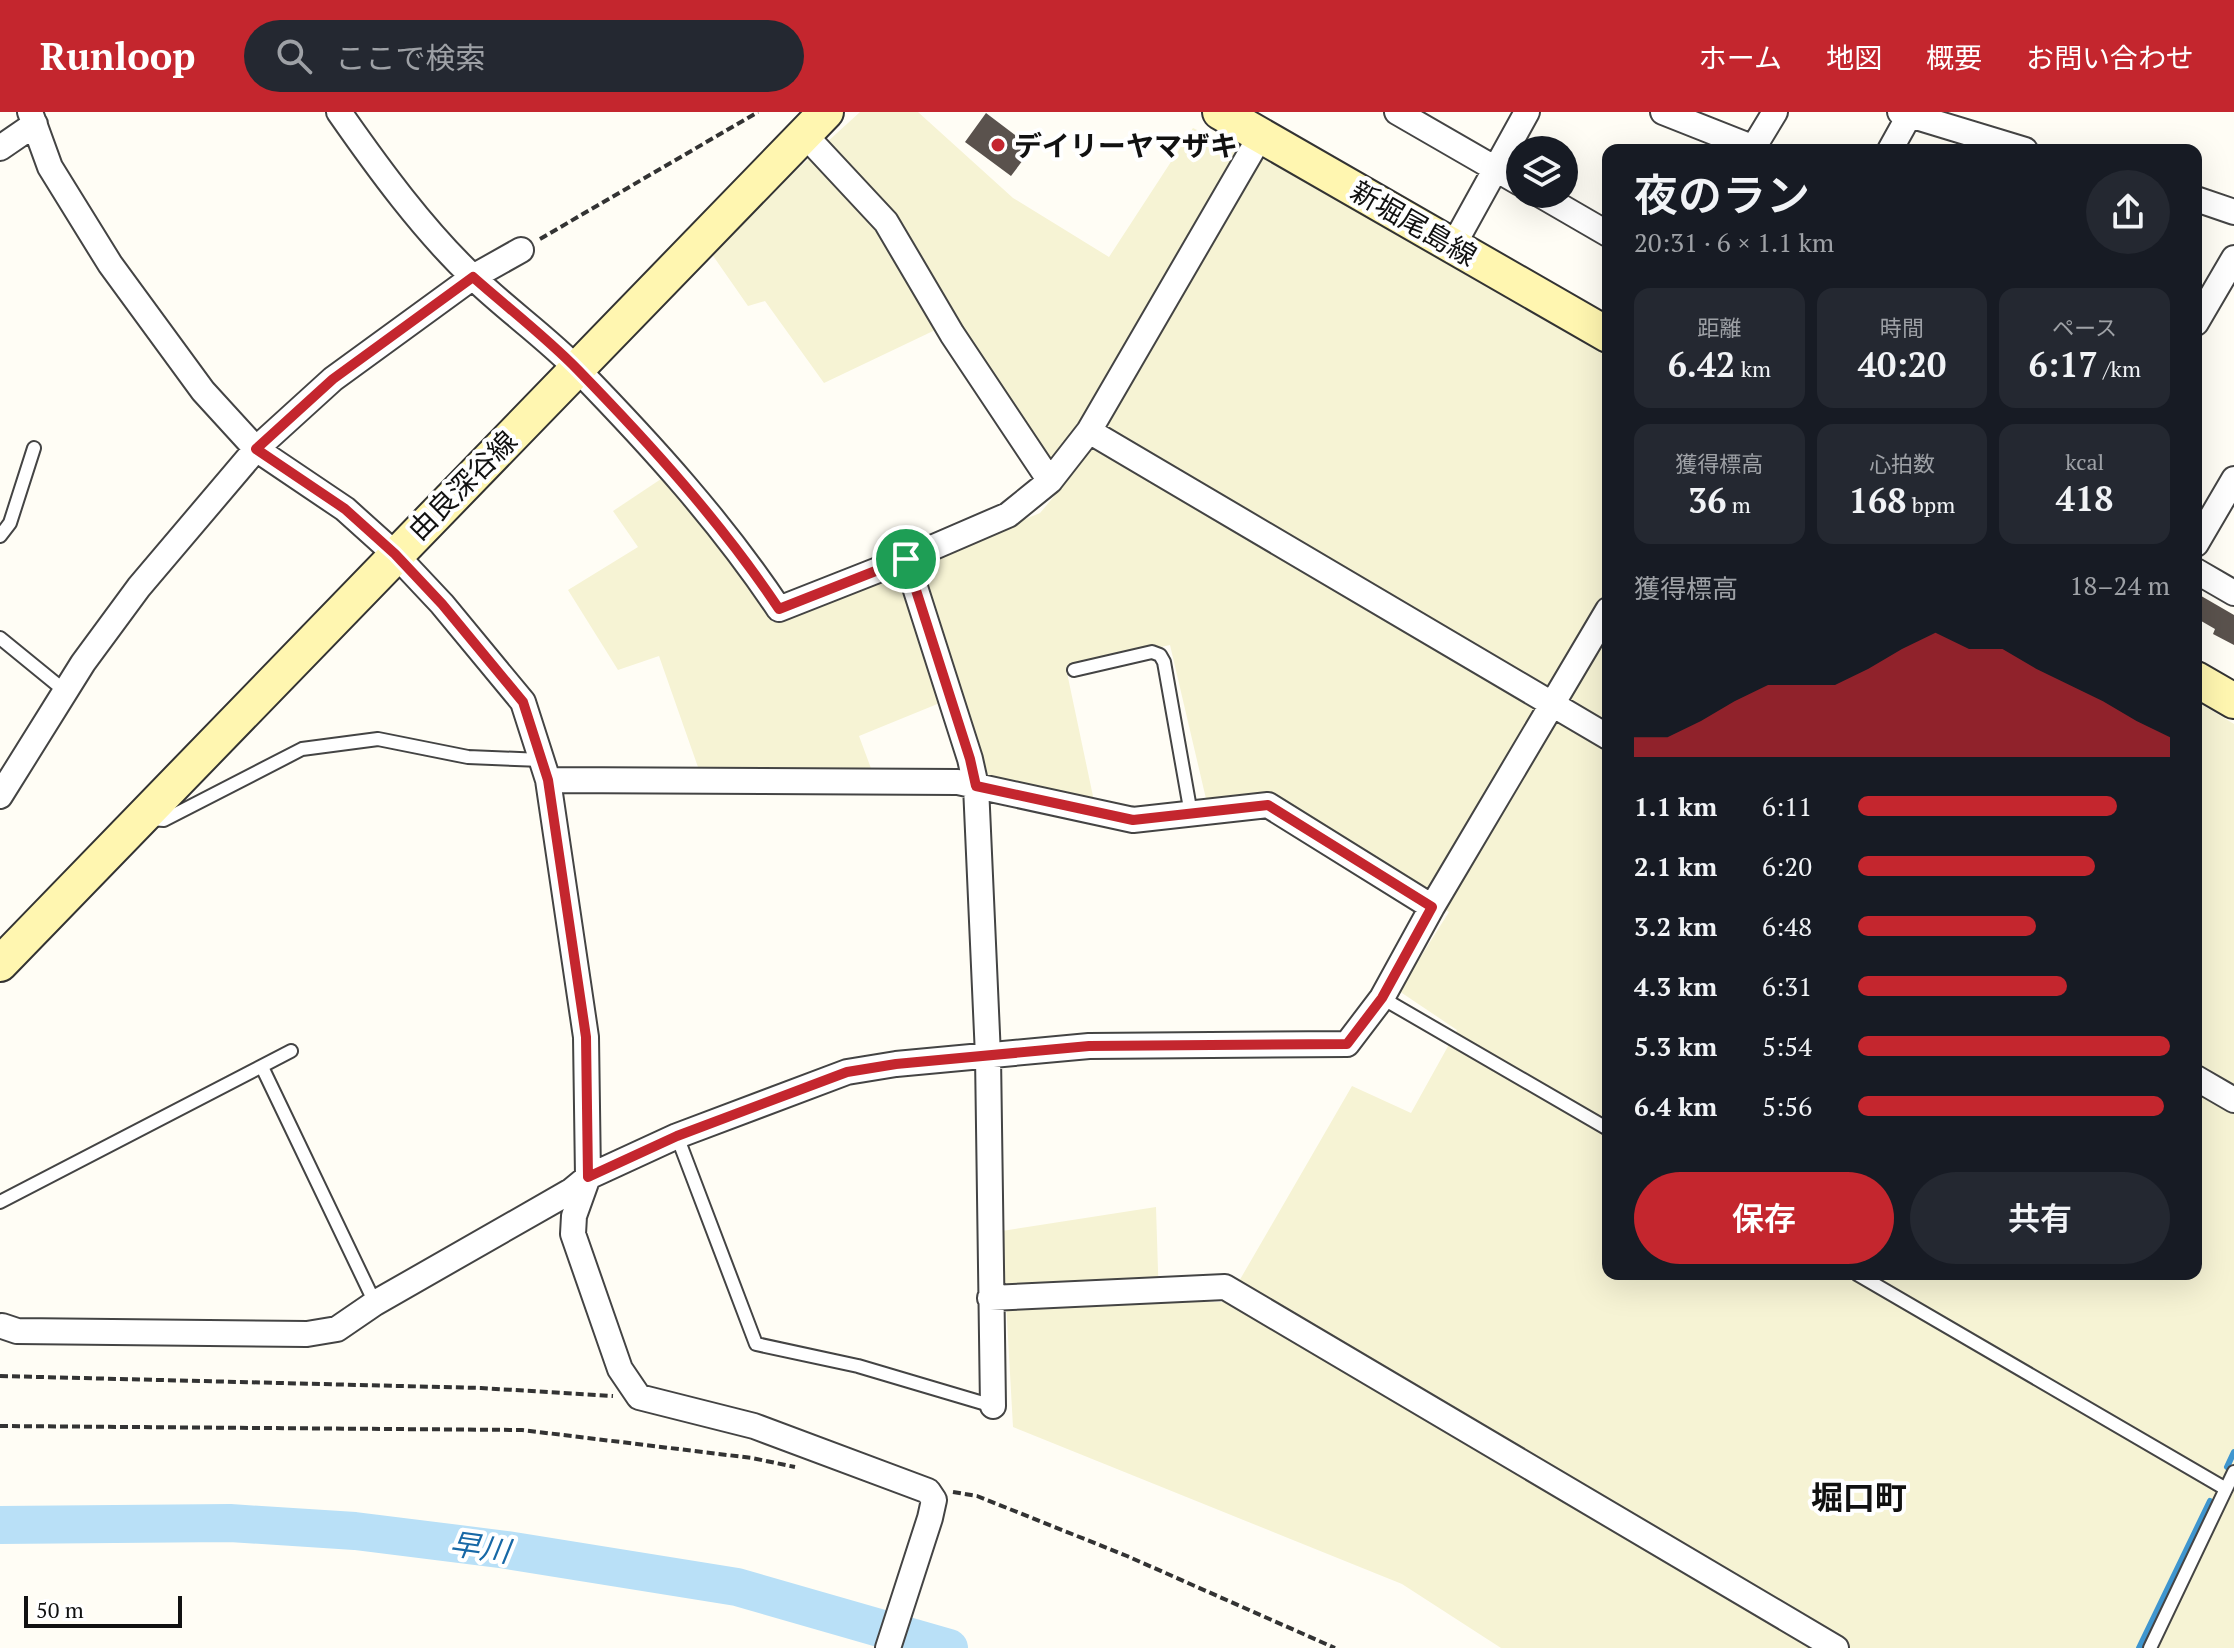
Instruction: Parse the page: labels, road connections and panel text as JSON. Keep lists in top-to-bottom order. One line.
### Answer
{"streets":{"main road":["新堀尾島線","由良深谷線"]},"districts":["堀口町"],"water":["早川"],"places":["デイリーヤマザキ"],"scale_bar":"50 m","page":{"header":"Runloop","search":"ここで検索","nav":["ホーム","地図","概要","お問い合わせ"],"heading":["夜のラン","20:31 · 6 × 1.1 km"],"stats":[["距離","6.42 km"],["時間","40:20"],["ペース","6:17 /km"],["獲得標高","36 m"],["心拍数","168 bpm"],["kcal","418"]],"chart":["獲得標高","18–24 m"],"list":[{"name":"1.1 km","note":"6:11"},{"name":"2.1 km","note":"6:20"},{"name":"3.2 km","note":"6:48"},{"name":"4.3 km","note":"6:31"},{"name":"5.3 km","note":"5:54"},{"name":"6.4 km","note":"5:56"}],"buttons":["保存","共有"],"scale":"50 m"}}
